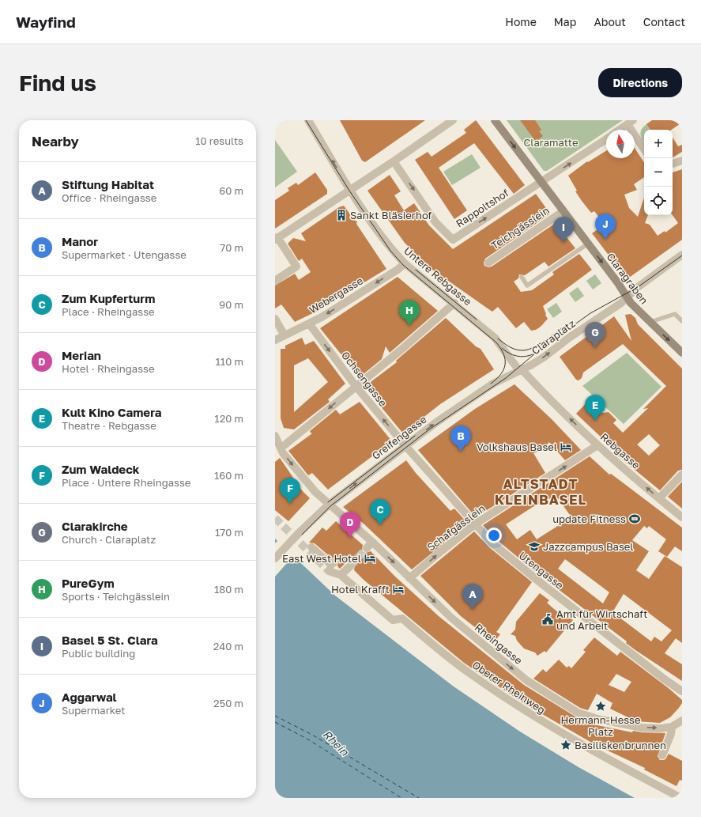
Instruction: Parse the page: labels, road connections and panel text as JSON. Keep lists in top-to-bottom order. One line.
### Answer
{"streets":{"street":["Rappoltshof","Teichgässlein","Untere Rebgasse","Claragraben","Webergasse","Claraplatz","Ochsengasse","Greifengasse","Rebgasse","Schafgässlein","Utengasse","Rheingasse","Oberer Rheinweg"]},"crossings":[["Rappoltshof","Claragraben"],["Teichgässlein","Claragraben"],["Untere Rebgasse","Webergasse"],["Untere Rebgasse","Claraplatz"],["Untere Rebgasse","Greifengasse"],["Untere Rebgasse","Rebgasse"],["Claragraben","Claraplatz"],["Webergasse","Ochsengasse"],["Claraplatz","Greifengasse"],["Claraplatz","Rebgasse"],["Ochsengasse","Greifengasse"],["Ochsengasse","Utengasse"],["Greifengasse","Rebgasse"],["Greifengasse","Utengasse"],["Greifengasse","Rheingasse"],["Rebgasse","Schafgässlein"],["Schafgässlein","Utengasse"],["Schafgässlein","Rheingasse"]],"one_way":["Claragraben","Claraplatz","Greifengasse","Rebgasse","Schafgässlein","Rheingasse"],"districts":["ALTSTADT KLEINBASEL"],"water":["Rhein"],"parks":["Claramatte"],"places":{"building":["Sankt Bläsierhof"],"hotel":["Volkshaus Basel","East West Hotel","Hotel Krafft"],"sports":["update Fitness"],"school or university":["Jazzcampus Basel"],"public building":["Amt für Wirtschaft und Arbeit"],"place":["Hermann-Hesse Platz","Basiliskenbrunnen"]},"north":"top","page":{"header":"Wayfind","nav":["Home","Map","About","Contact"],"buttons":"Directions","title":"Find us","heading":["Nearby","10 results"],"map_buttons":["+","−"],"list":[{"mark":"A","name":"Stiftung Habitat","note":"Office · Rheingasse","value":"60 m"},{"mark":"B","name":"Manor","note":"Supermarket · Utengasse","value":"70 m"},{"mark":"C","name":"Zum Kupferturm","note":"Place · Rheingasse","value":"90 m"},{"mark":"D","name":"Merian","note":"Hotel · Rheingasse","value":"110 m"},{"mark":"E","name":"Kult Kino Camera","note":"Theatre · Rebgasse","value":"120 m"},{"mark":"F","name":"Zum Waldeck","note":"Place · Untere Rheingasse","value":"160 m"},{"mark":"G","name":"Clarakirche","note":"Church · Claraplatz","value":"170 m"},{"mark":"H","name":"PureGym","note":"Sports · Teichgässlein","value":"180 m"},{"mark":"I","name":"Basel 5 St. Clara","note":"Public building","value":"240 m"},{"mark":"J","name":"Aggarwal","note":"Supermarket","value":"250 m"}],"pins":["J","I","H","G","E","B","F","C","D","A"]}}
